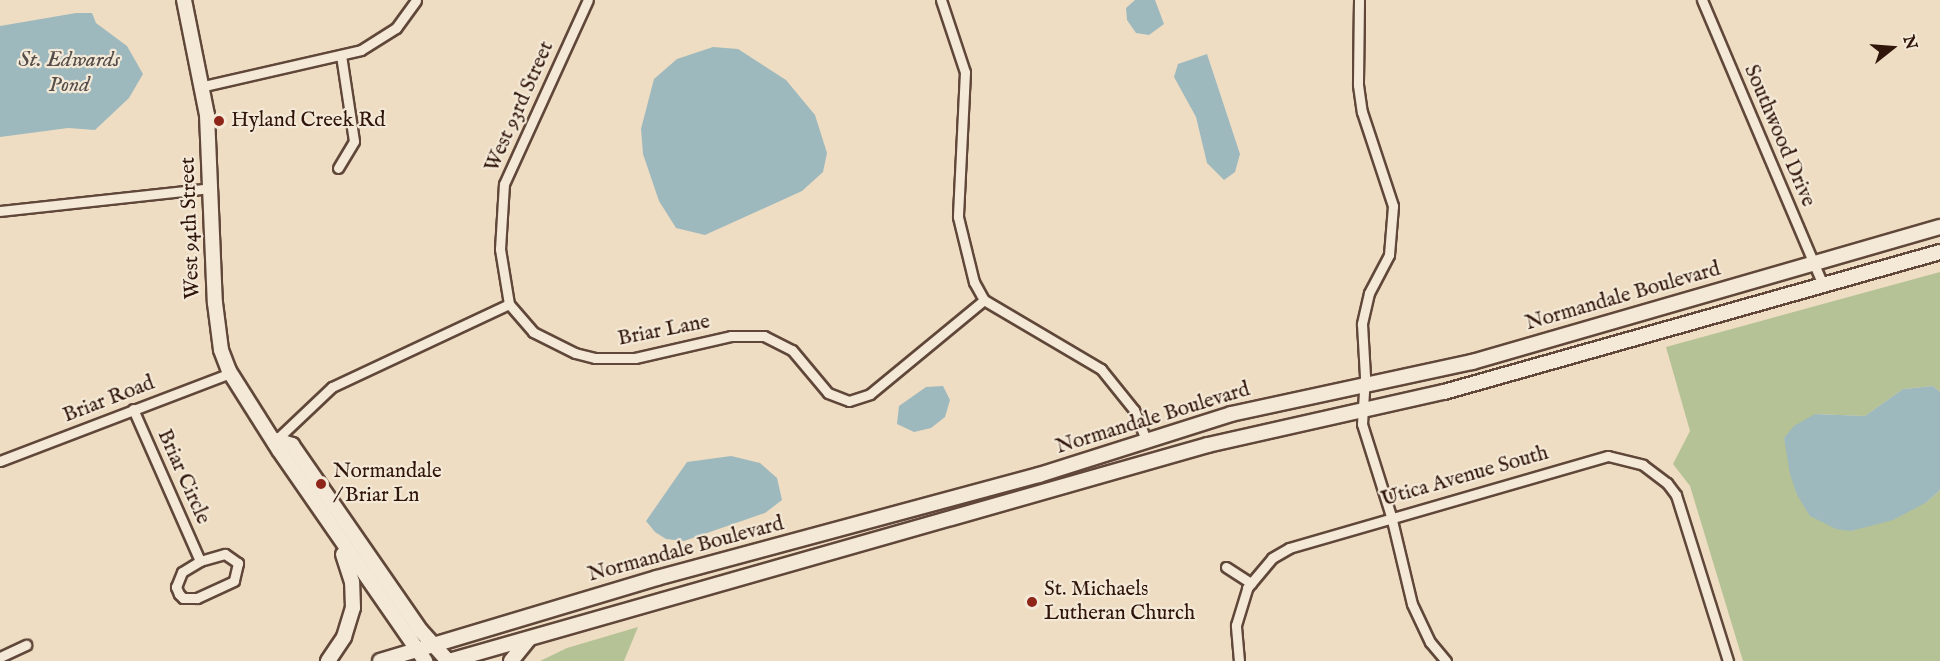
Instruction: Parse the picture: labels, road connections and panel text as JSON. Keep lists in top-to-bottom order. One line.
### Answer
{"streets":{"main road":["West 94th Street","Normandale Boulevard"],"street":["West 93rd Street","Southwood Drive","Briar Lane","Briar Road","Briar Circle","Utica Avenue South"]},"crossings":[["West 93rd Street","Briar Lane"],["Southwood Drive","Normandale Boulevard"],["West 94th Street","Briar Road"],["Briar Road","Briar Circle"]],"water":["St. Edwards Pond"],"places":["Hyland Creek Rd","Normandale / Briar Ln","St. Michaels Lutheran Church"],"north":"right"}
